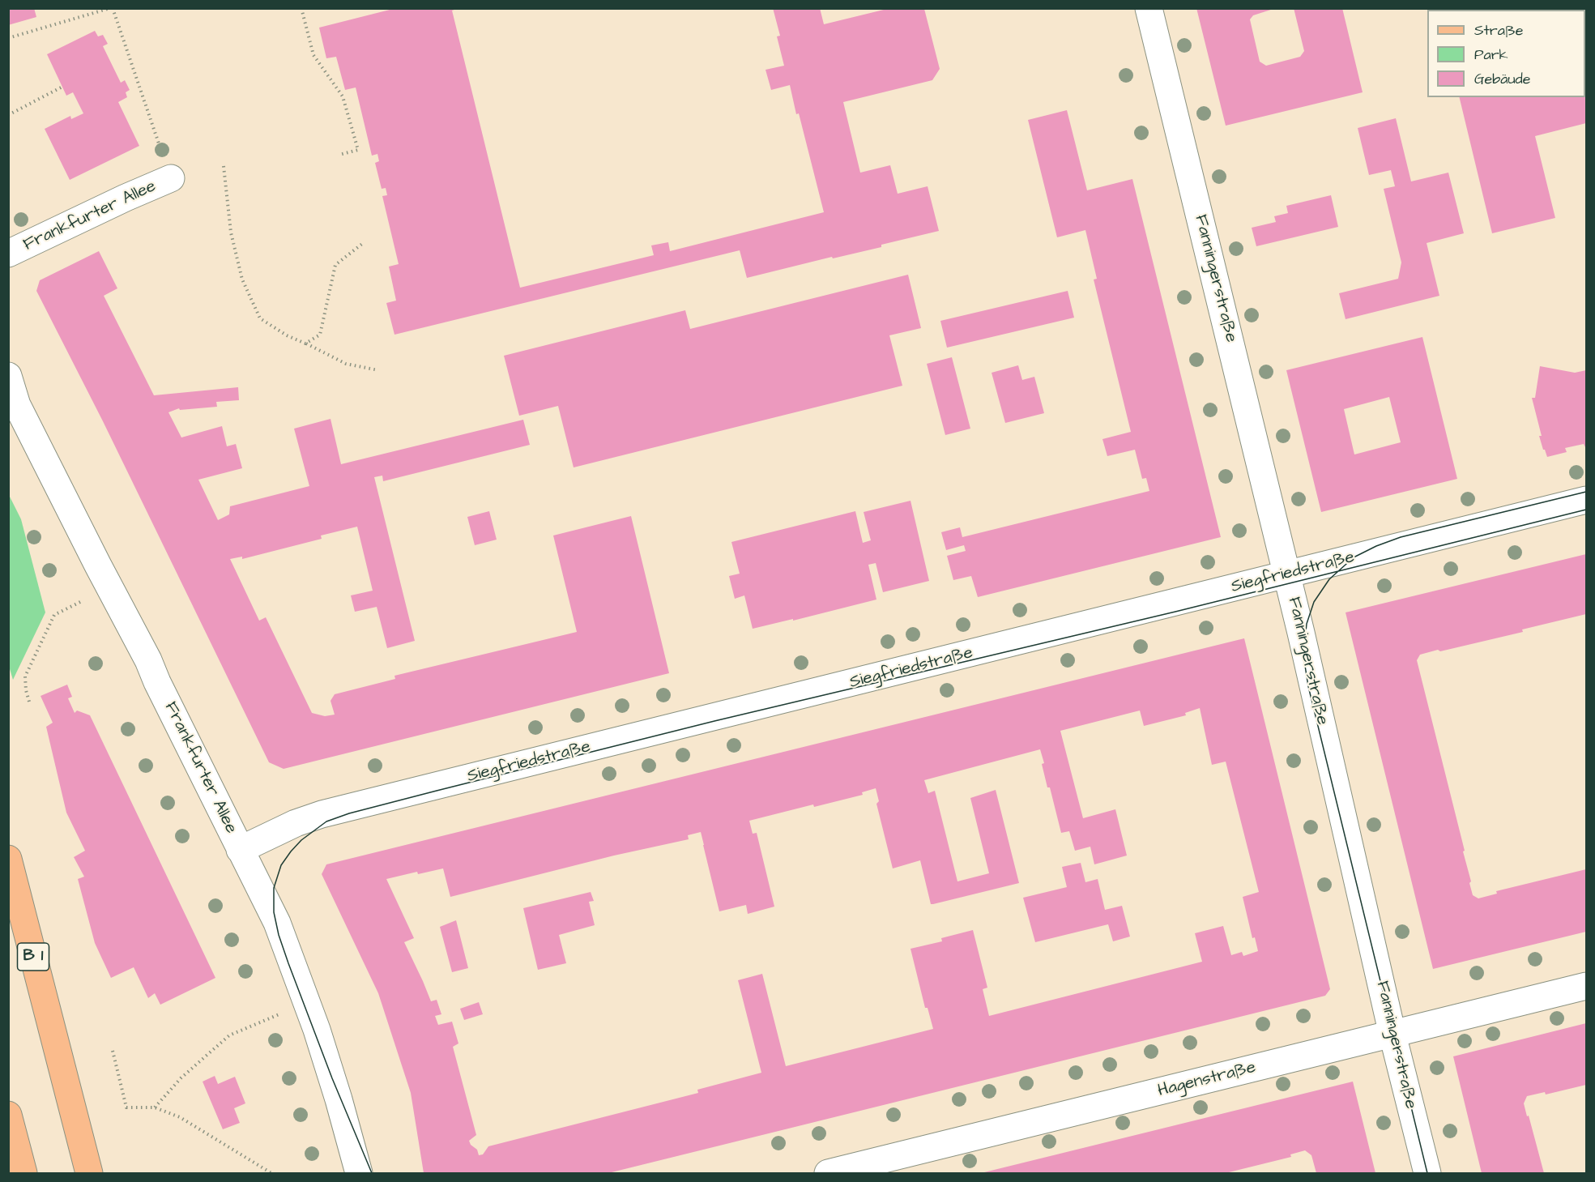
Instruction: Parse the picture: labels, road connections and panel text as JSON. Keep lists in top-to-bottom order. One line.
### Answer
{"streets":{"main road":["B 1"],"street":["Frankfurter Allee","Fanningerstraße","Siegfriedstraße","Hagenstraße"]},"crossings":[["Frankfurter Allee","Siegfriedstraße"],["Fanningerstraße","Siegfriedstraße"],["Fanningerstraße","Hagenstraße"]],"legend":["Straße","Park","Gebäude"]}
